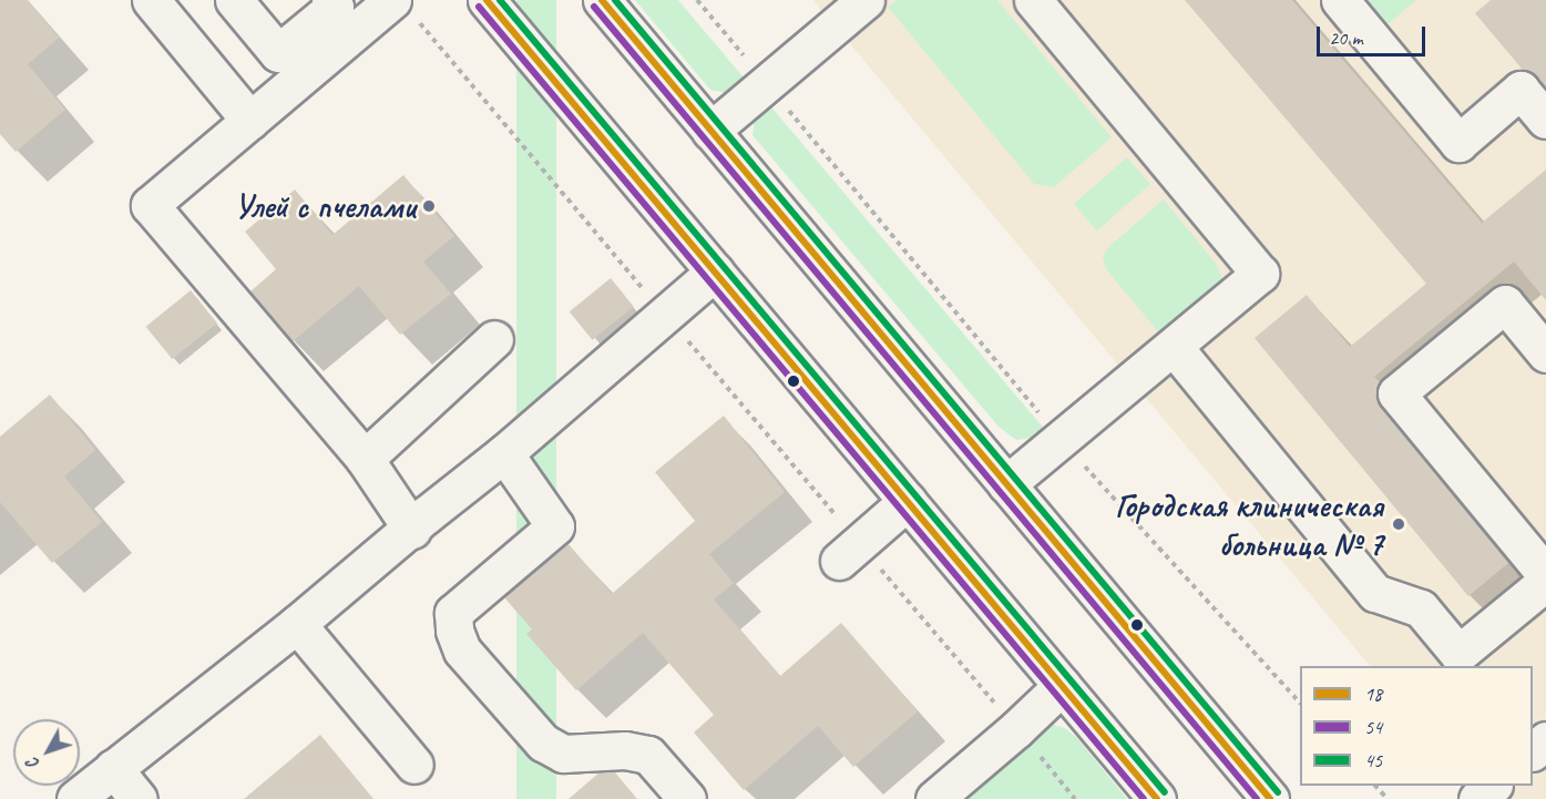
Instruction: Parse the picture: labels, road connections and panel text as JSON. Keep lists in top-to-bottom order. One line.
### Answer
{"places":["Улей с пчелами","Городская клиническая больница № 7"],"lines":["transit line 18","transit line 45","transit line 54"],"legend":["18","54","45"],"scale_bar":"20 m","north":"bottom left"}
